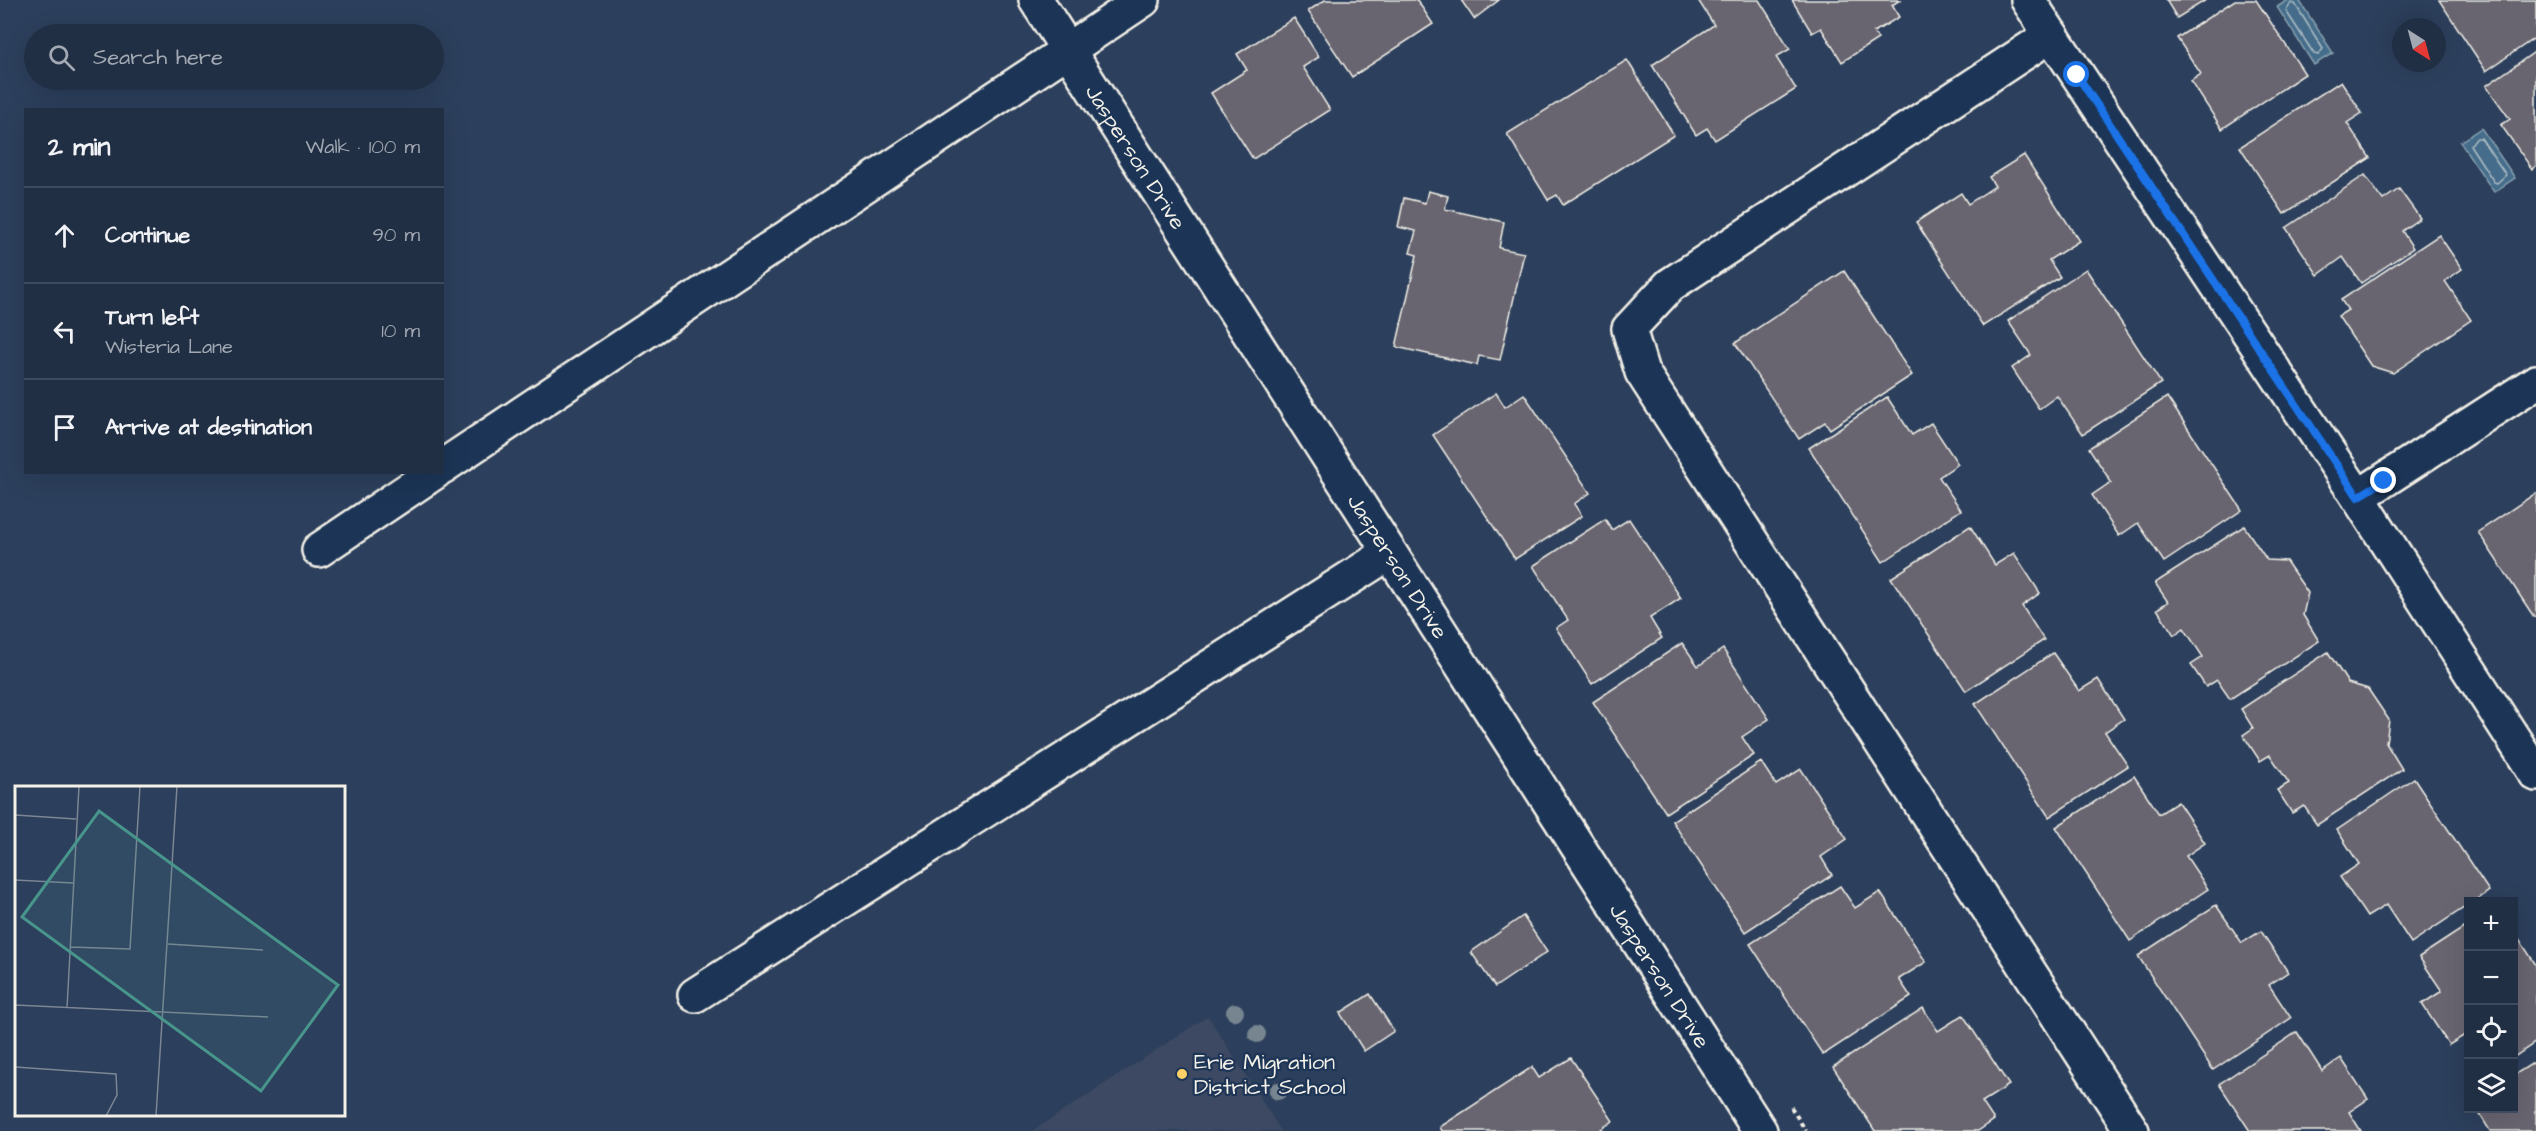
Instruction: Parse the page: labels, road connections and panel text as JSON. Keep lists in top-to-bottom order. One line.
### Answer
{"streets":{"street":["Jasperson Drive"]},"places":["Erie Migration District School"],"north":"bottom right","page":{"search":"Search here","heading":["2 min","Walk · 100 m"],"list":[["Continue","90 m"],["Turn left","Wisteria Lane","10 m"],"Arrive at destination"],"map_buttons":["+","−"]}}
